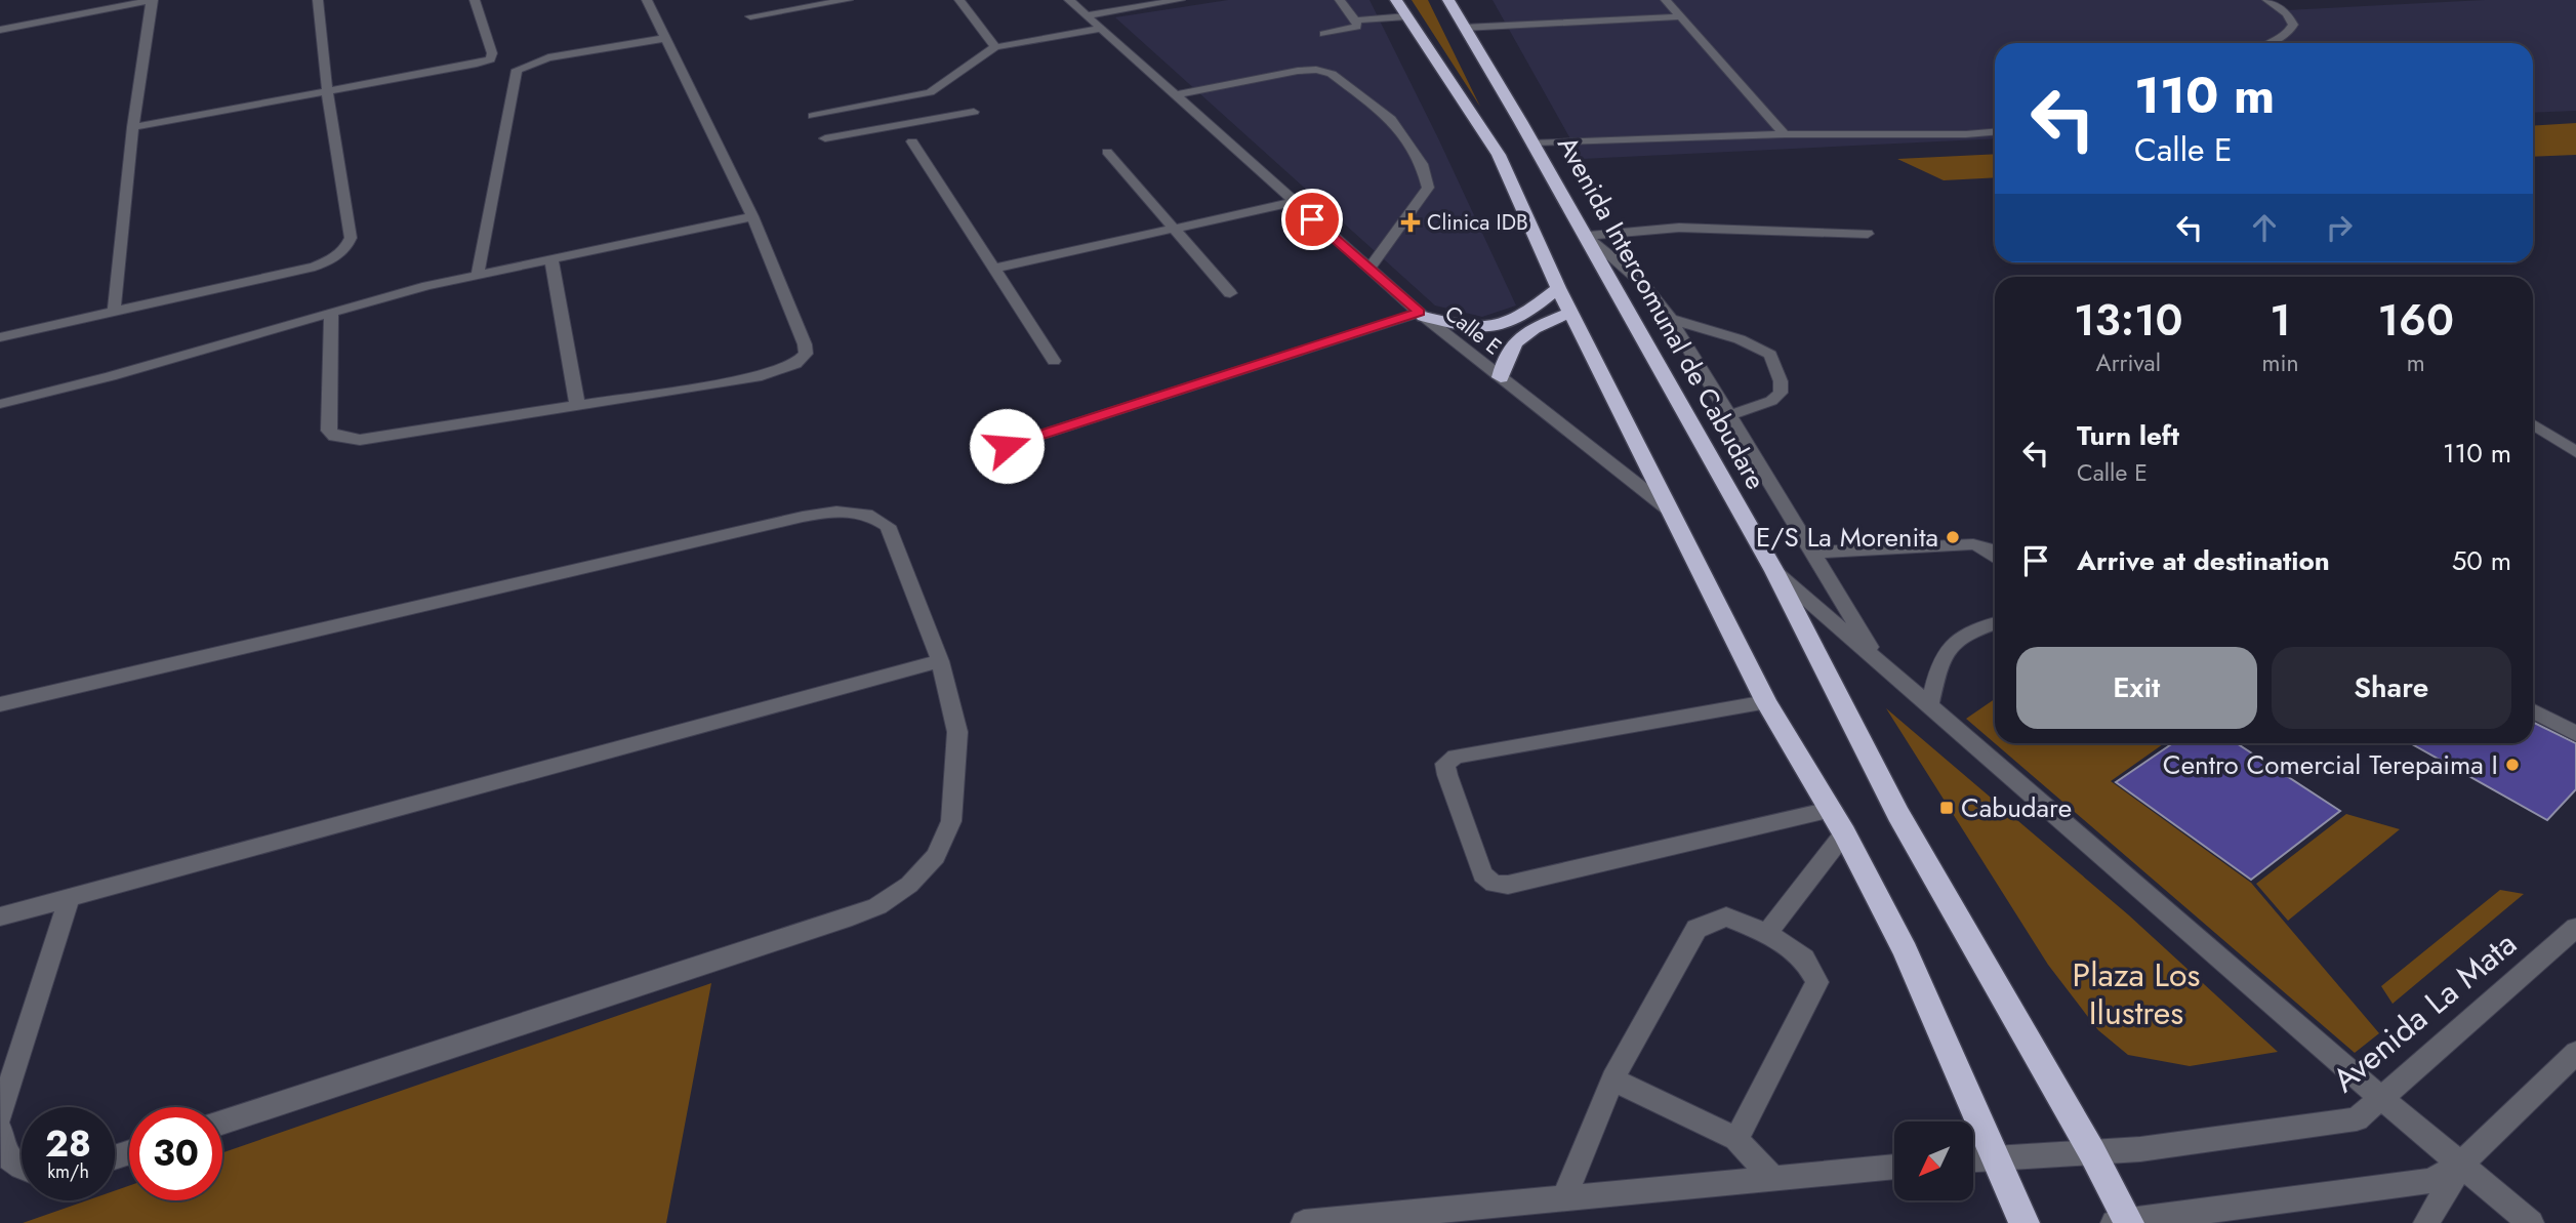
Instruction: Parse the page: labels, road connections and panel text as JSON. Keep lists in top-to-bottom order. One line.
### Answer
{"streets":{"highway":["Avenida Intercomunal de Cabudare"],"street":["Calle E","Avenida La Mata"]},"crossings":[["Avenida Intercomunal de Cabudare","Avenida La Mata"]],"parks":["Plaza Los Ilustres"],"places":{"health":["Clinica IDB"],"other":["E/S La Morenita","Centro Comercial Terepaima I"],"transit":["Cabudare"]},"north":"bottom left","page":{"turn":["110 m","Calle E"],"eta":["13:10","Arrival","1","min","160","m"],"list":[{"name":"Turn left","note":"Calle E","value":"110 m"},{"name":"Arrive at destination","value":"50 m"}],"buttons":["Exit","Share"],"speed":"28 km/h","limit":"30"}}
